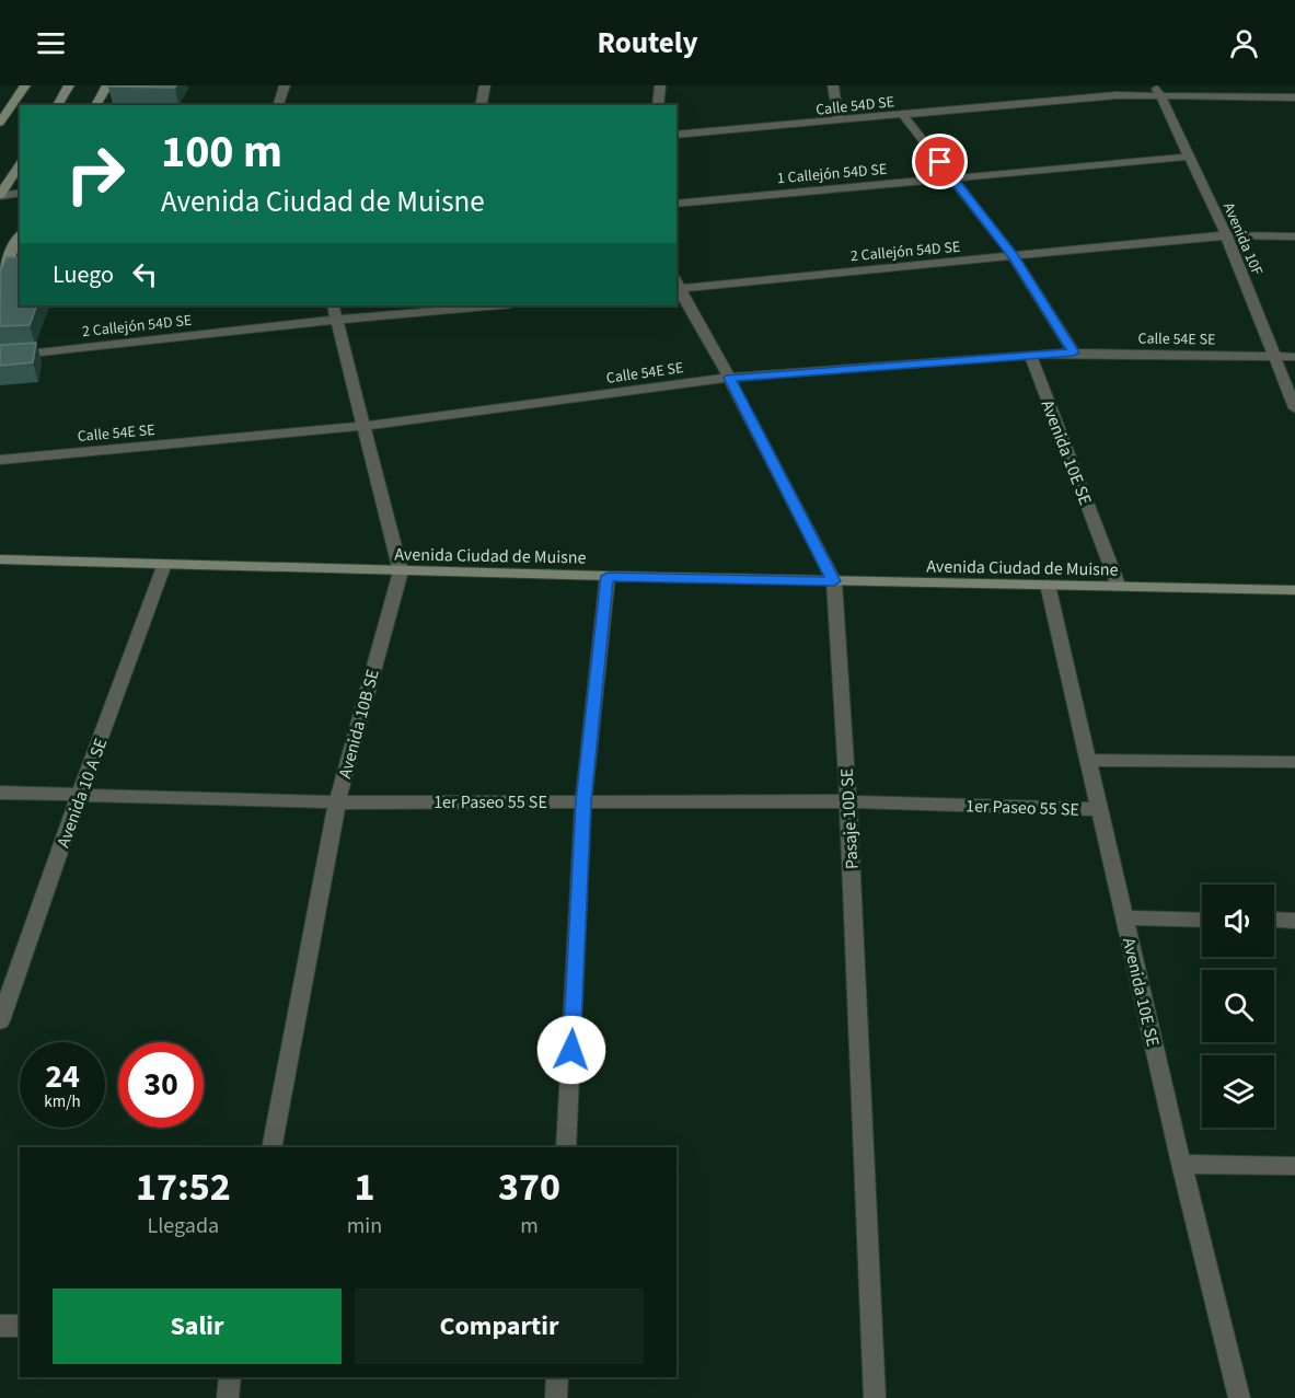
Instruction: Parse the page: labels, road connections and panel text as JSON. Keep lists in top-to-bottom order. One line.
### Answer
{"streets":{"street":["Calle 54D SE","1 Callejón 54D SE","Avenida 10F","2 Callejón 54D SE","Calle 54E SE","Avenida 10E SE","Avenida Ciudad de Muisne","Avenida 10B SE","Avenida 10 A SE","1er Paseo 55 SE","Pasaje 10D SE"]},"crossings":[["Calle 54D SE","Avenida 10F"],["1 Callejón 54D SE","Avenida 10F"],["Avenida 10F","2 Callejón 54D SE"],["Avenida 10F","Calle 54E SE"],["2 Callejón 54D SE","Avenida 10B SE"],["2 Callejón 54D SE","Pasaje 10D SE"],["Calle 54E SE","Avenida 10E SE"],["Calle 54E SE","Avenida 10B SE"],["Calle 54E SE","Pasaje 10D SE"],["Avenida 10E SE","Avenida Ciudad de Muisne"],["Avenida 10E SE","1er Paseo 55 SE"],["Avenida Ciudad de Muisne","Avenida 10B SE"],["Avenida Ciudad de Muisne","Avenida 10 A SE"],["Avenida Ciudad de Muisne","Pasaje 10D SE"],["Avenida 10B SE","1er Paseo 55 SE"],["Avenida 10 A SE","1er Paseo 55 SE"],["1er Paseo 55 SE","Pasaje 10D SE"]],"page":{"header":"Routely","turn":["100 m","Avenida Ciudad de Muisne"],"then":"Luego","speed":"24 km/h","limit":"30","eta":["17:52","Llegada","1","min","370","m"],"buttons":["Salir","Compartir"]}}
